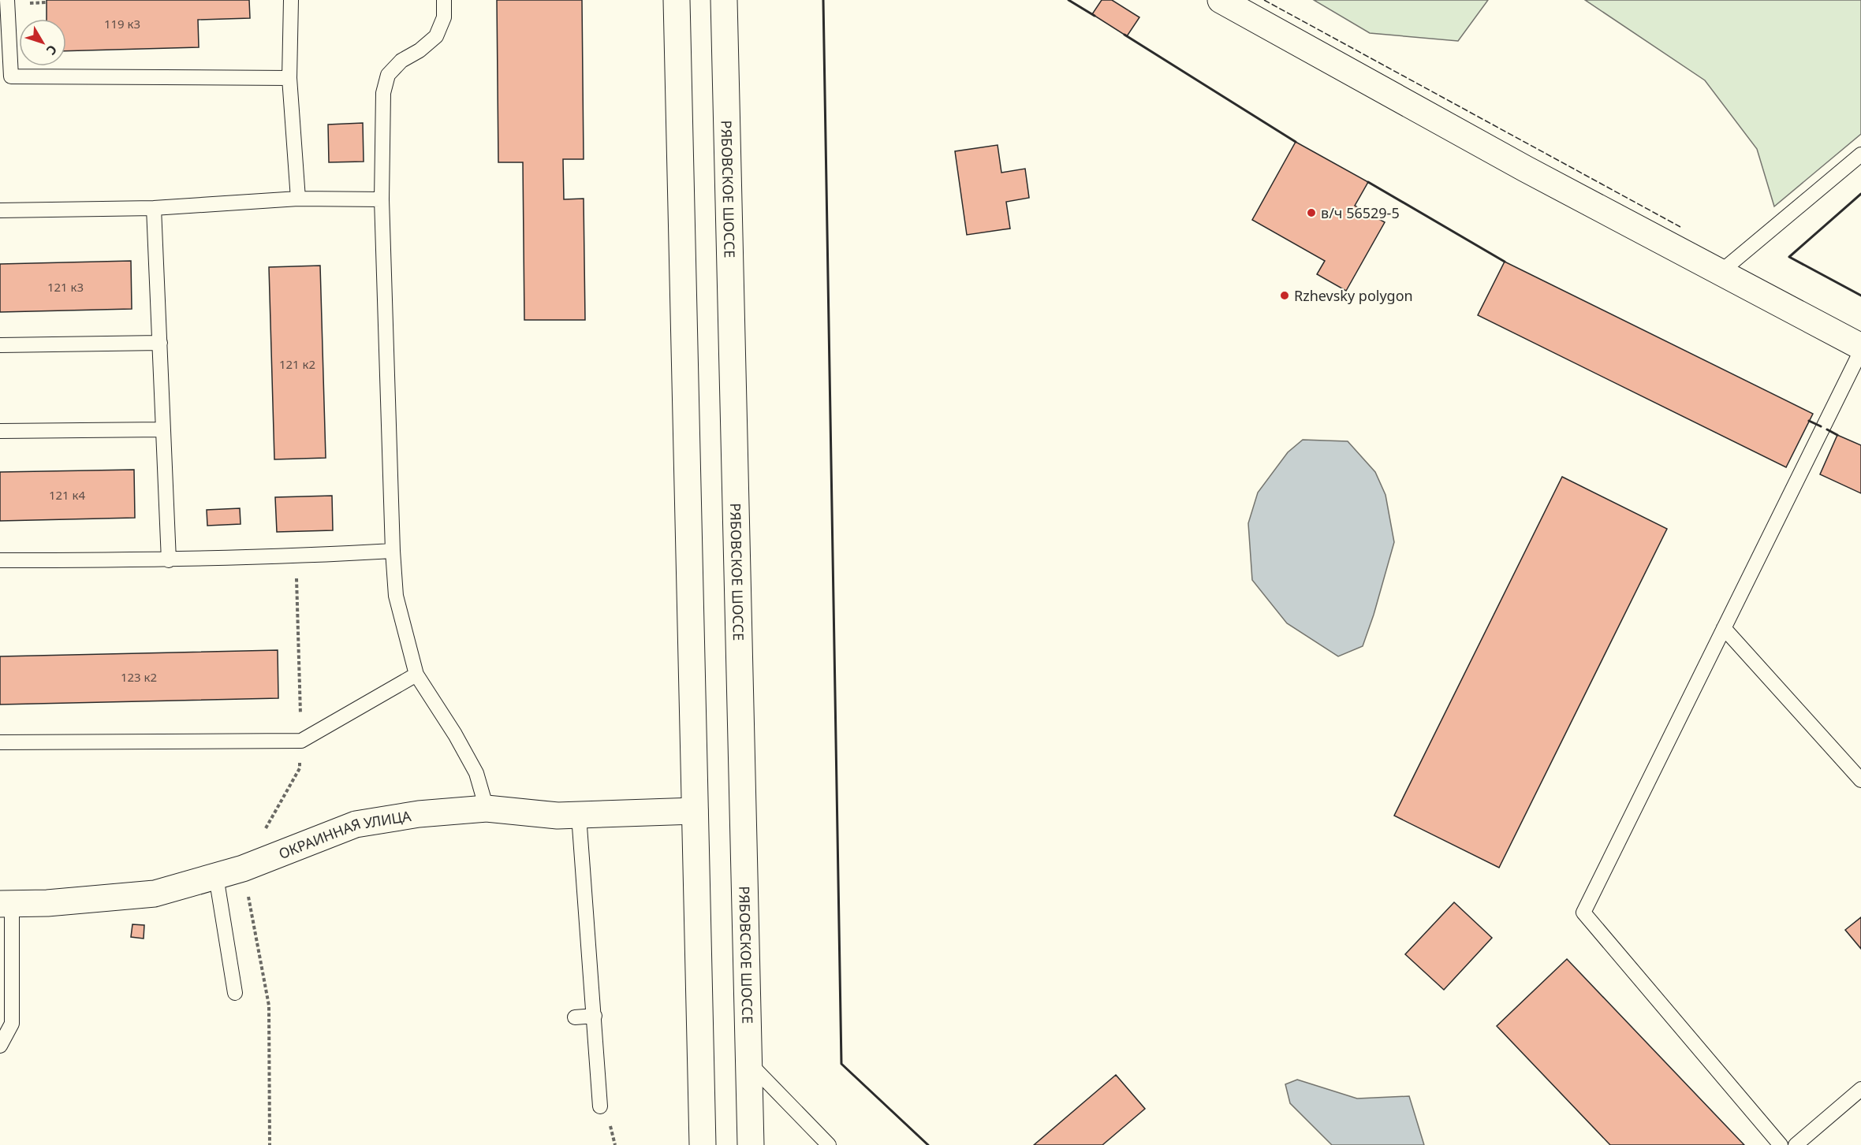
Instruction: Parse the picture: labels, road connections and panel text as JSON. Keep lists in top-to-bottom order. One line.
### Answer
{"streets":{"main road":["РЯБОВСКОЕ ШОССЕ","ОКРАИННАЯ УЛИЦА"]},"places":["в/ч 56529-5","Rzhevsky polygon"],"house_numbers":["119 к3","121 к3","121 к2","121 к4","123 к2"],"north":"bottom right"}
